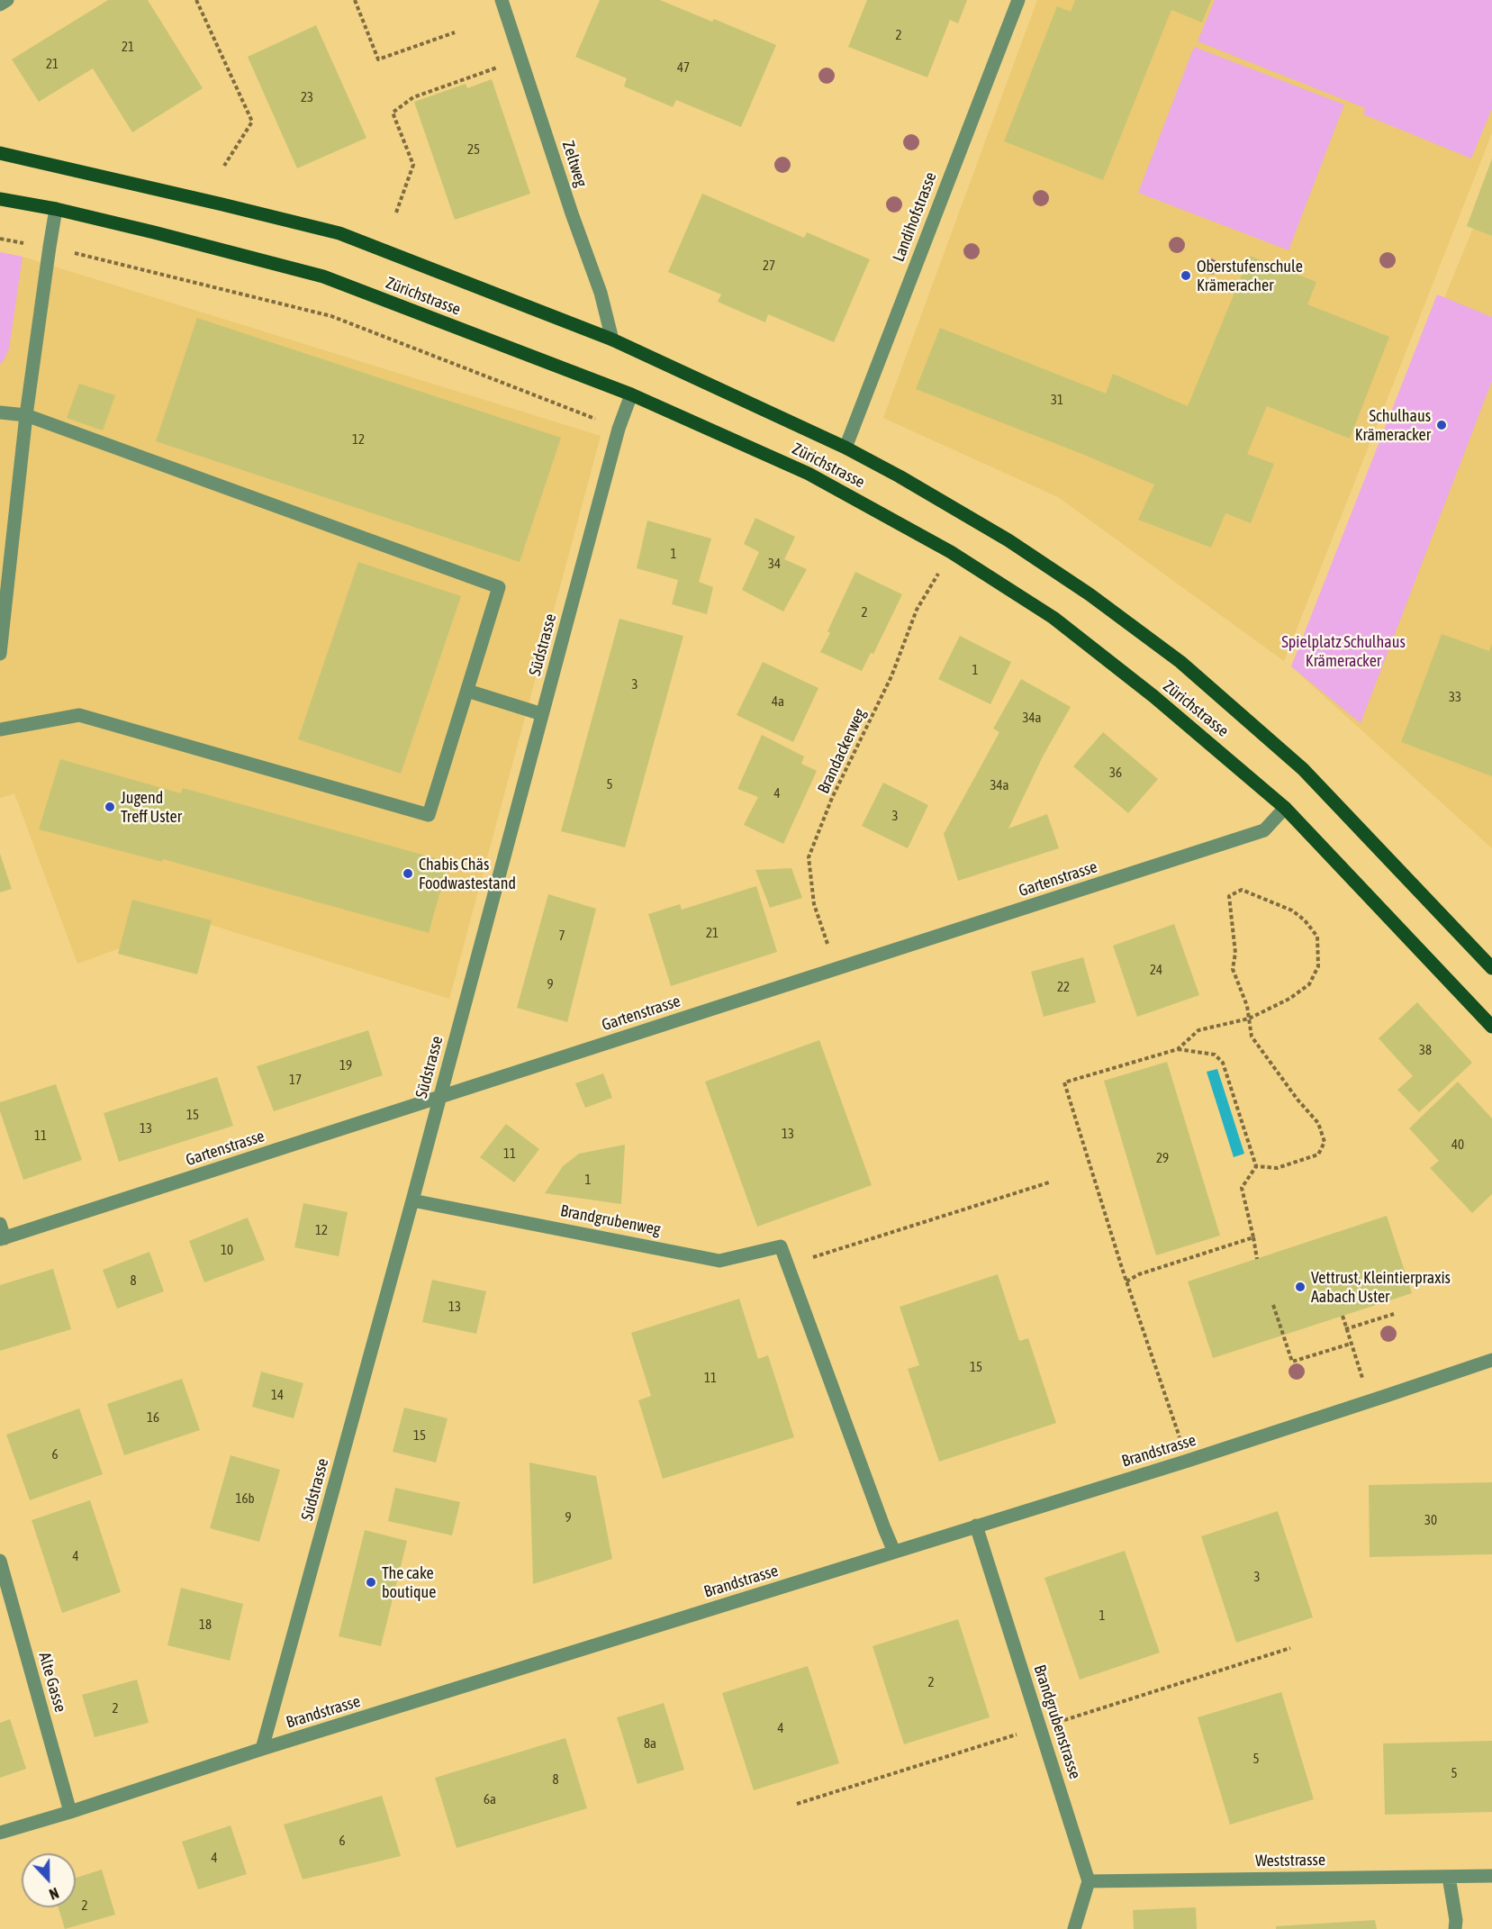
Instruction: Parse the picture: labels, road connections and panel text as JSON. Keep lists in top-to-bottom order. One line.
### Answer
{"streets":{"main road":["Zürichstrasse"],"street":["Zeltweg","Landihofstrasse","Südstrasse","Gartenstrasse","Brandgrubenweg","Brandstrasse","Alte Gasse","Brandgrubenstrasse","Weststrasse"],"path":["Brandackerweg"]},"crossings":[["Zeltweg","Zürichstrasse"],["Landihofstrasse","Zürichstrasse"],["Zürichstrasse","Südstrasse"],["Zürichstrasse","Brandackerweg"],["Zürichstrasse","Gartenstrasse"],["Südstrasse","Gartenstrasse"],["Südstrasse","Brandgrubenweg"],["Südstrasse","Brandstrasse"],["Brandackerweg","Gartenstrasse"],["Brandgrubenweg","Brandstrasse"],["Brandstrasse","Alte Gasse"],["Brandstrasse","Brandgrubenstrasse"],["Brandgrubenstrasse","Weststrasse"]],"parks":["Spielplatz Schulhaus Krämeracker"],"places":["Oberstufenschule Krämeracher","Schulhaus Krämeracker","Jugend Treff Uster","Chabis Chäs Foodwastestand","Vettrust, Kleintierpraxis Aabach Uster","The cake boutique"],"house_numbers":["2","21","21","47","23","25","27","31","12","1","34","2","1","3","33","4a","34a","36","5","34a","4","3","21","7","24","9","22","38","19","17","15","13","13","11","40","11","29","1","12","10","8","13","15","11","14","16","15","6","16b","9","30","4","3","1","18","2","2","4","8a","5","5","8","6a","6","4","2"],"north":"bottom"}
